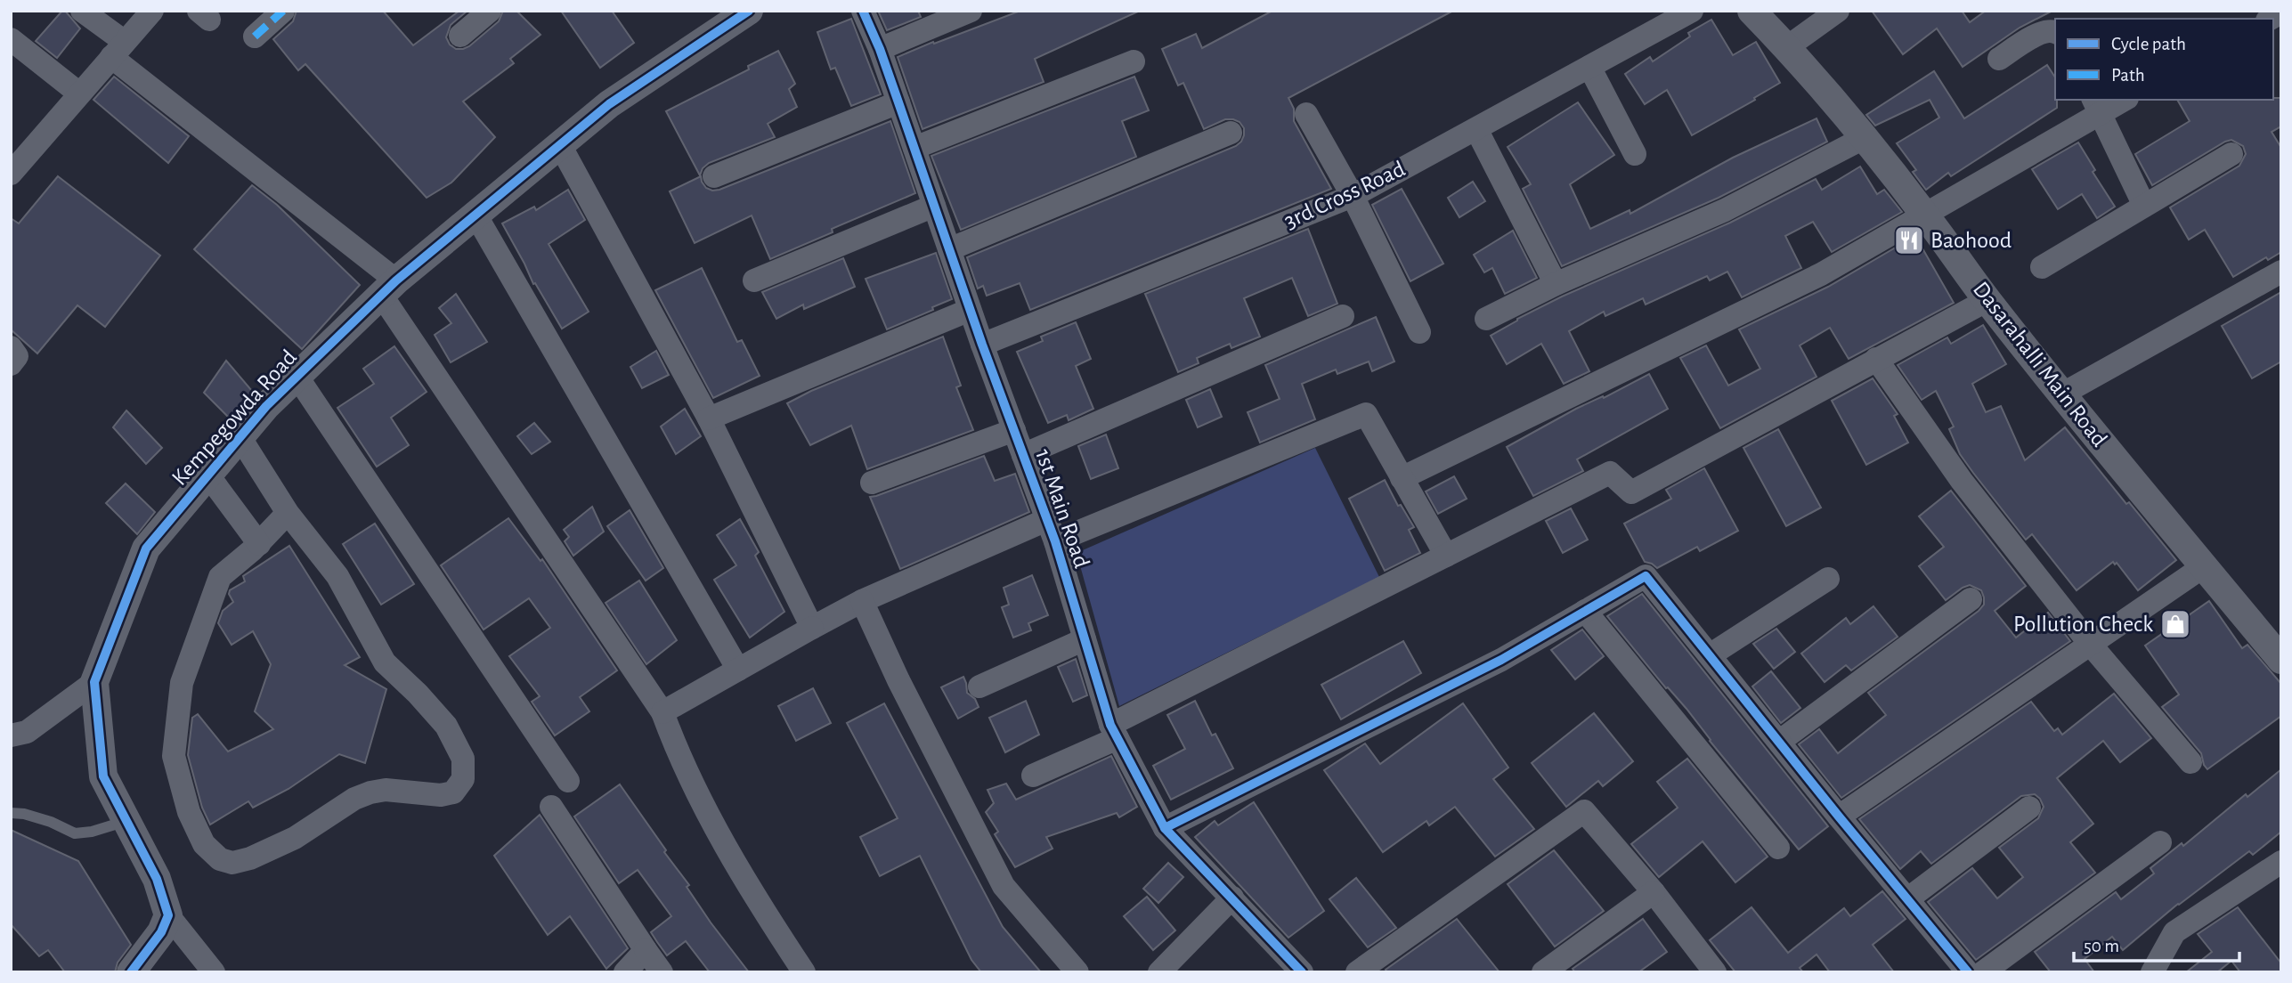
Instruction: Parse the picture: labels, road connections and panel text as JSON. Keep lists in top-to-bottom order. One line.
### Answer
{"streets":{"street":["3rd Cross Road","Dasarahalli Main Road","Kempegowda Road","1st Main Road"]},"crossings":[["3rd Cross Road","1st Main Road"]],"places":{"restaurant":["Baohood"],"shop":["Pollution Check"]},"legend":["Cycle path","Path"],"scale_bar":"50 m"}
